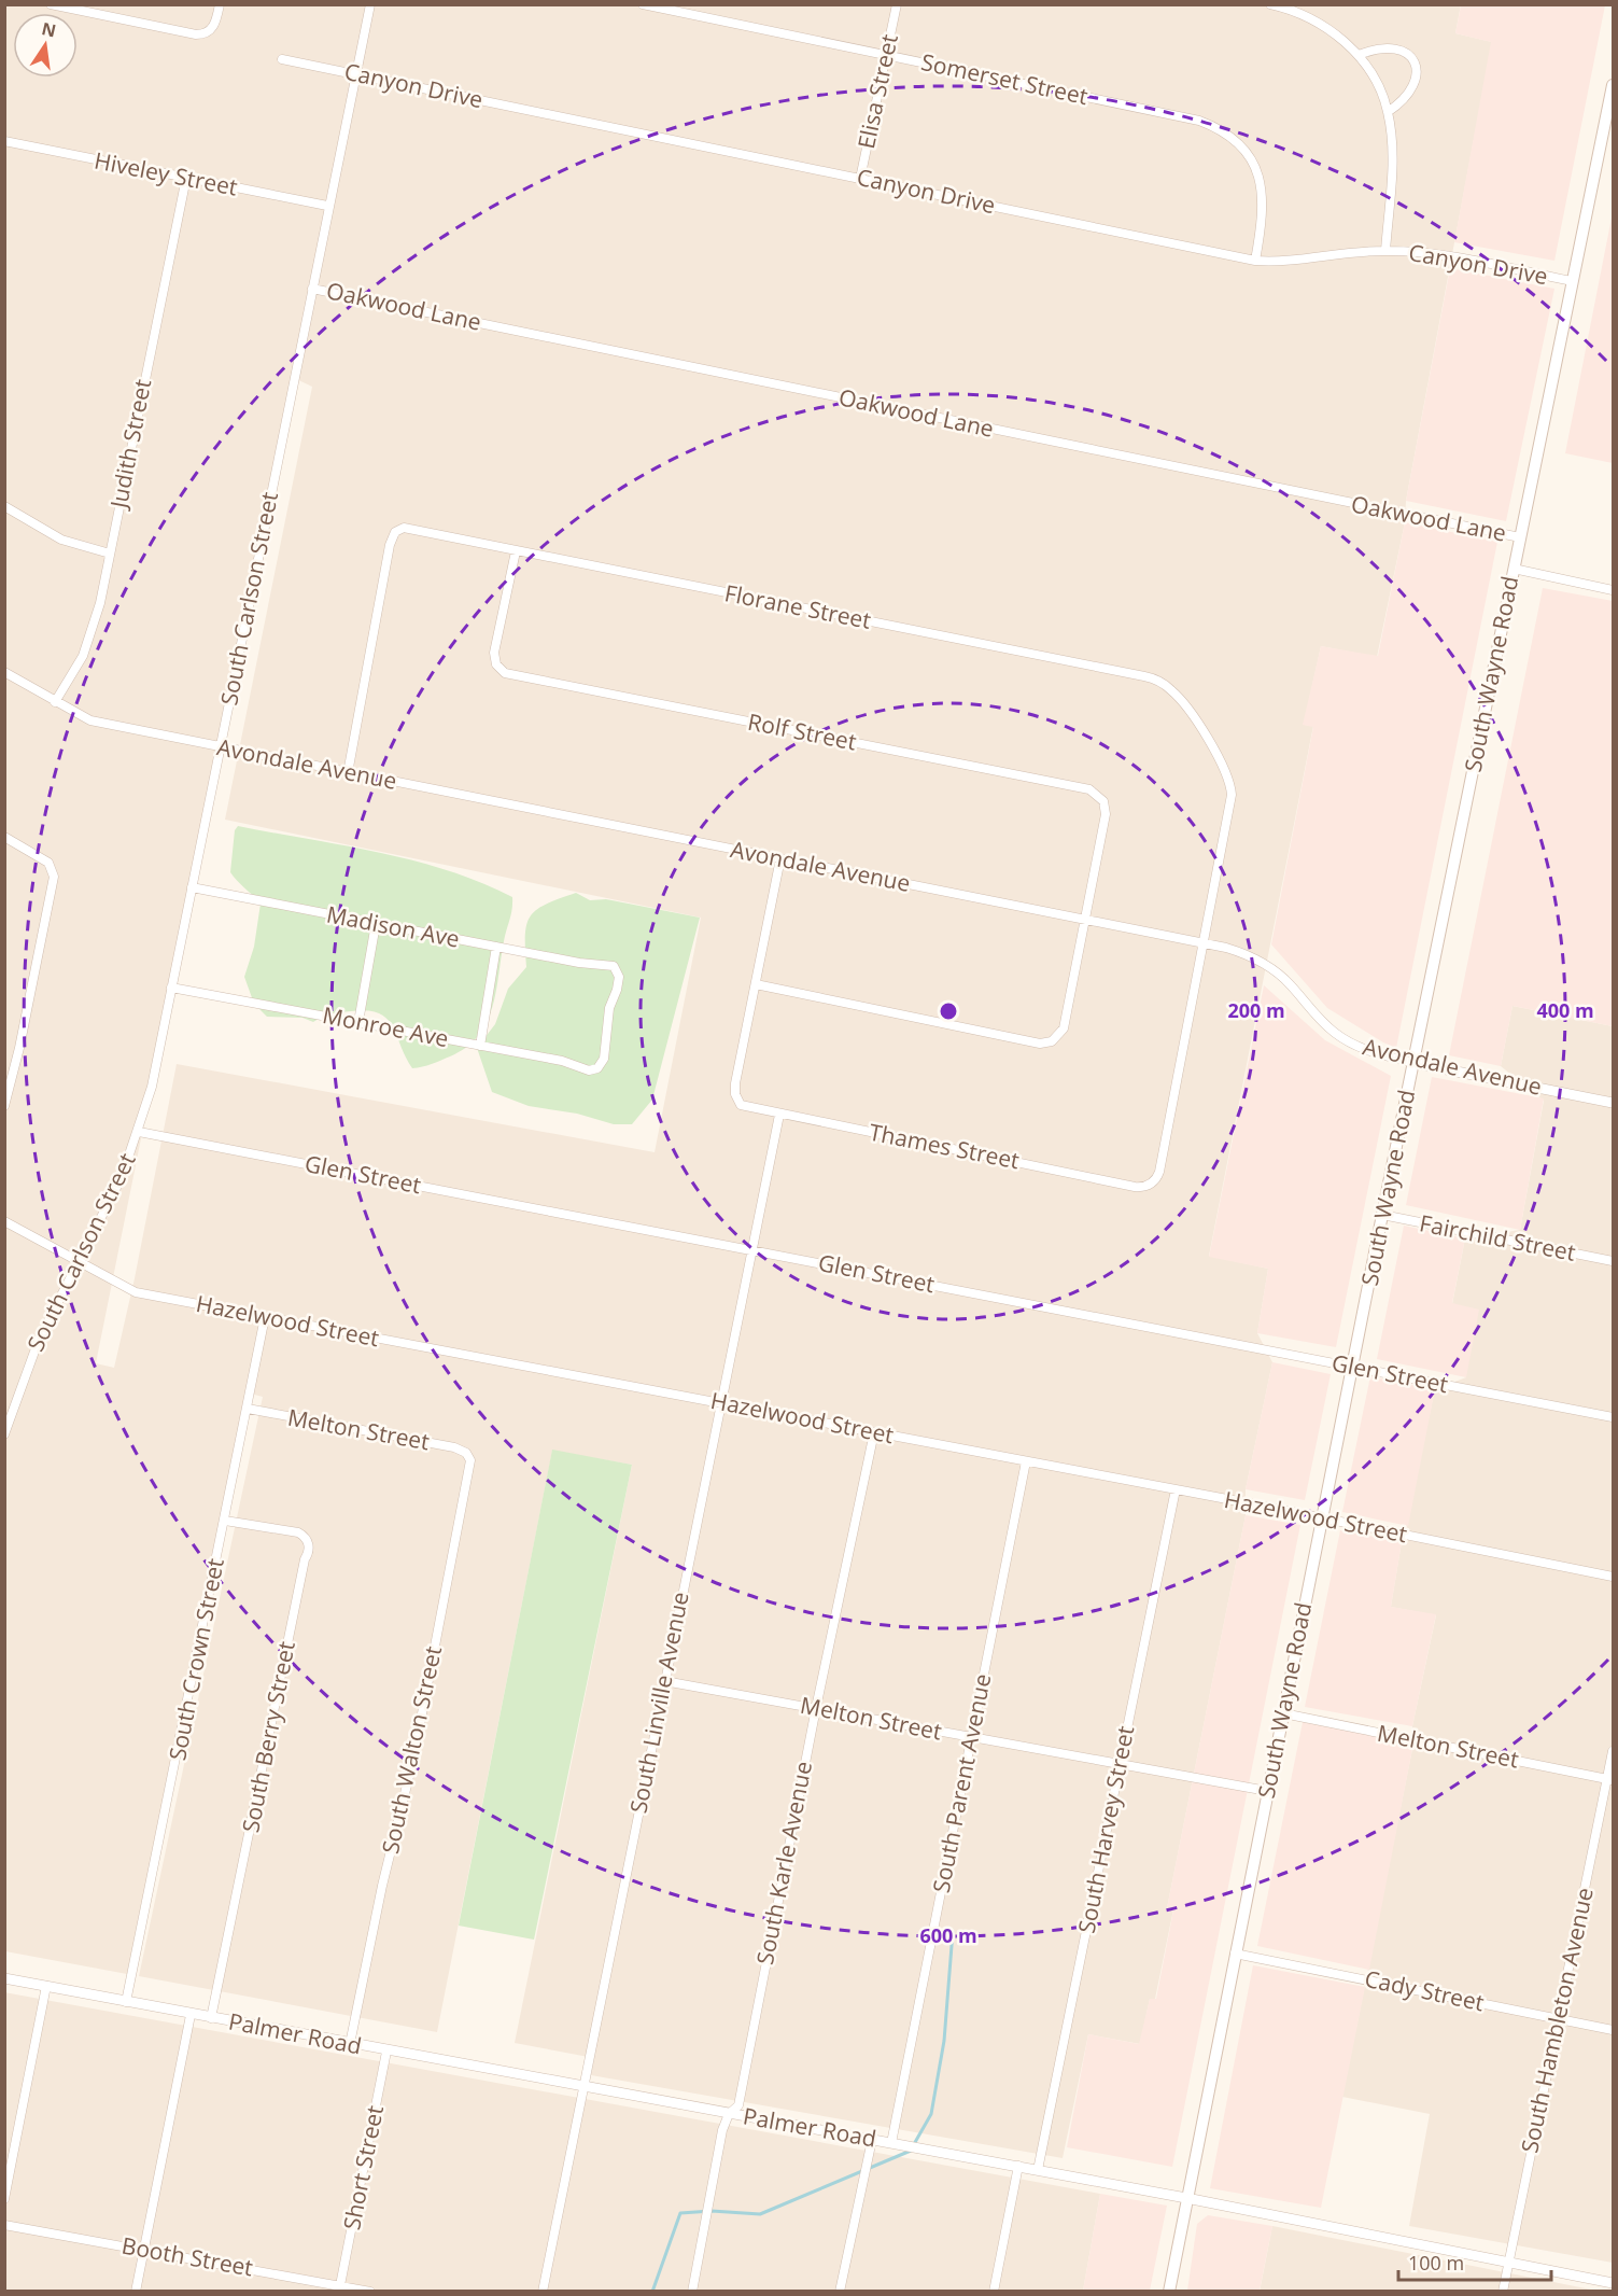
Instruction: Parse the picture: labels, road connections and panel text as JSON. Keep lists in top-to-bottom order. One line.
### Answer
{"streets":{"main road":["South Wayne Road"],"street":["Somerset Street","Canyon Drive","Elisa Street","Hiveley Street","Oakwood Lane","Judith Street","South Carlson Street","Florane Street","Rolf Street","Avondale Avenue","Madison Ave","Monroe Ave","Thames Street","Glen Street","Fairchild Street","Hazelwood Street","Melton Street","South Crown Street","South Linville Avenue","South Berry Street","South Walton Street","South Parent Avenue","South Harvey Street","South Karle Avenue","Cady Street","South Hambleton Avenue","Palmer Road","Short Street","Booth Street"]},"crossings":[["Somerset Street","Canyon Drive"],["Somerset Street","Elisa Street"],["Canyon Drive","Elisa Street"],["Canyon Drive","South Carlson Street"],["Canyon Drive","South Wayne Road"],["Hiveley Street","Judith Street"],["Hiveley Street","South Carlson Street"],["Oakwood Lane","South Carlson Street"],["Oakwood Lane","South Wayne Road"],["Judith Street","Avondale Avenue"],["South Carlson Street","Avondale Avenue"],["South Carlson Street","Madison Ave"],["South Carlson Street","Monroe Ave"],["South Carlson Street","Glen Street"],["South Carlson Street","Hazelwood Street"],["Florane Street","Rolf Street"],["Florane Street","Avondale Avenue"],["Florane Street","Thames Street"],["South Wayne Road","Avondale Avenue"],["South Wayne Road","Glen Street"],["South Wayne Road","Fairchild Street"],["South Wayne Road","Hazelwood Street"],["South Wayne Road","Melton Street"],["South Wayne Road","Cady Street"],["South Wayne Road","Palmer Road"],["Rolf Street","Avondale Avenue"],["Avondale Avenue","Thames Street"],["Madison Ave","Monroe Ave"],["Thames Street","South Linville Avenue"],["Glen Street","South Linville Avenue"],["Hazelwood Street","South Crown Street"],["Hazelwood Street","South Linville Avenue"],["Hazelwood Street","South Parent Avenue"],["Hazelwood Street","South Harvey Street"],["Hazelwood Street","South Karle Avenue"],["Melton Street","South Crown Street"],["Melton Street","South Linville Avenue"],["Melton Street","South Walton Street"],["Melton Street","South Parent Avenue"],["Melton Street","South Harvey Street"],["Melton Street","South Karle Avenue"],["Melton Street","South Hambleton Avenue"],["South Crown Street","South Berry Street"],["South Crown Street","Palmer Road"],["South Linville Avenue","Palmer Road"],["South Berry Street","Palmer Road"],["South Walton Street","Palmer Road"],["South Parent Avenue","Palmer Road"],["South Harvey Street","Palmer Road"],["South Karle Avenue","Palmer Road"],["Cady Street","South Hambleton Avenue"],["South Hambleton Avenue","Palmer Road"],["Palmer Road","Short Street"],["Short Street","Booth Street"]],"scale_bar":"100 m","north":"top","rings":["200 m","400 m","600 m"]}
